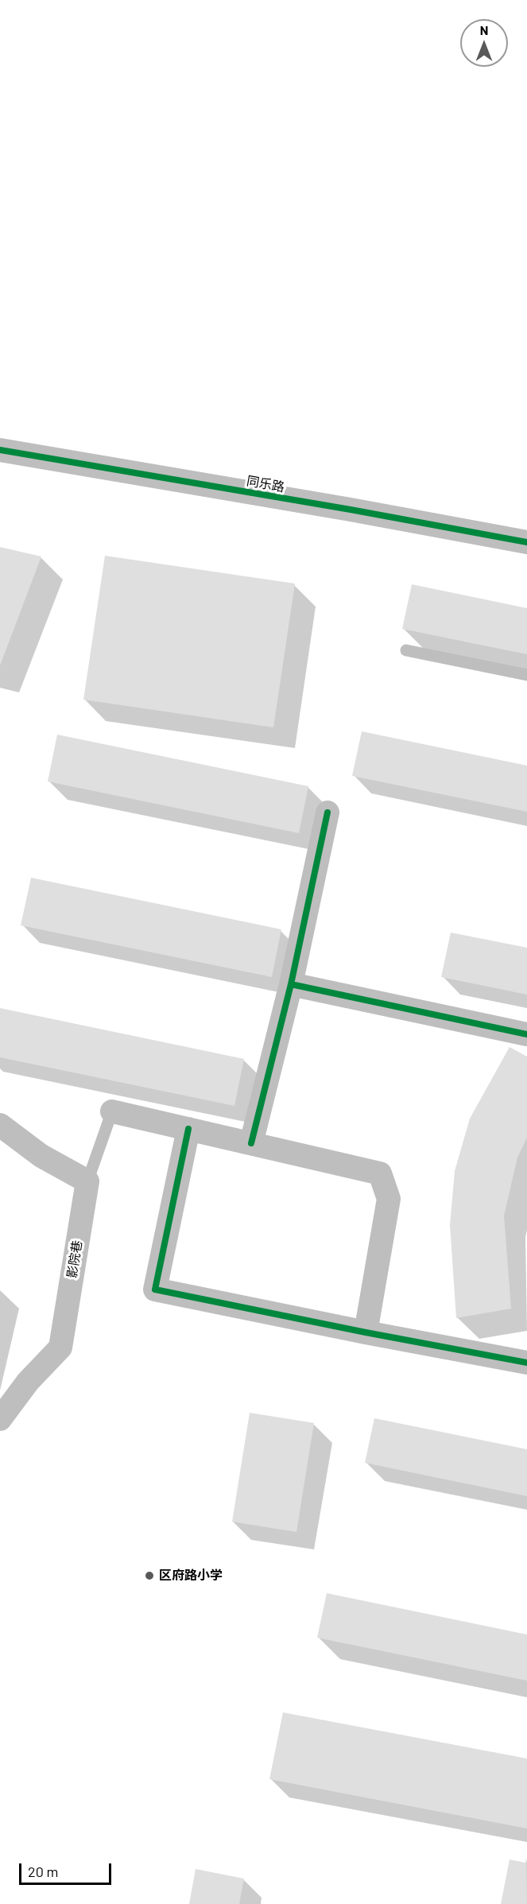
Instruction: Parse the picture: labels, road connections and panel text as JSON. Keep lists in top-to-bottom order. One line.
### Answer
{"streets":{"street":["同乐路","影院巷"]},"places":["区府路小学"],"scale_bar":"20 m","north":"top"}
